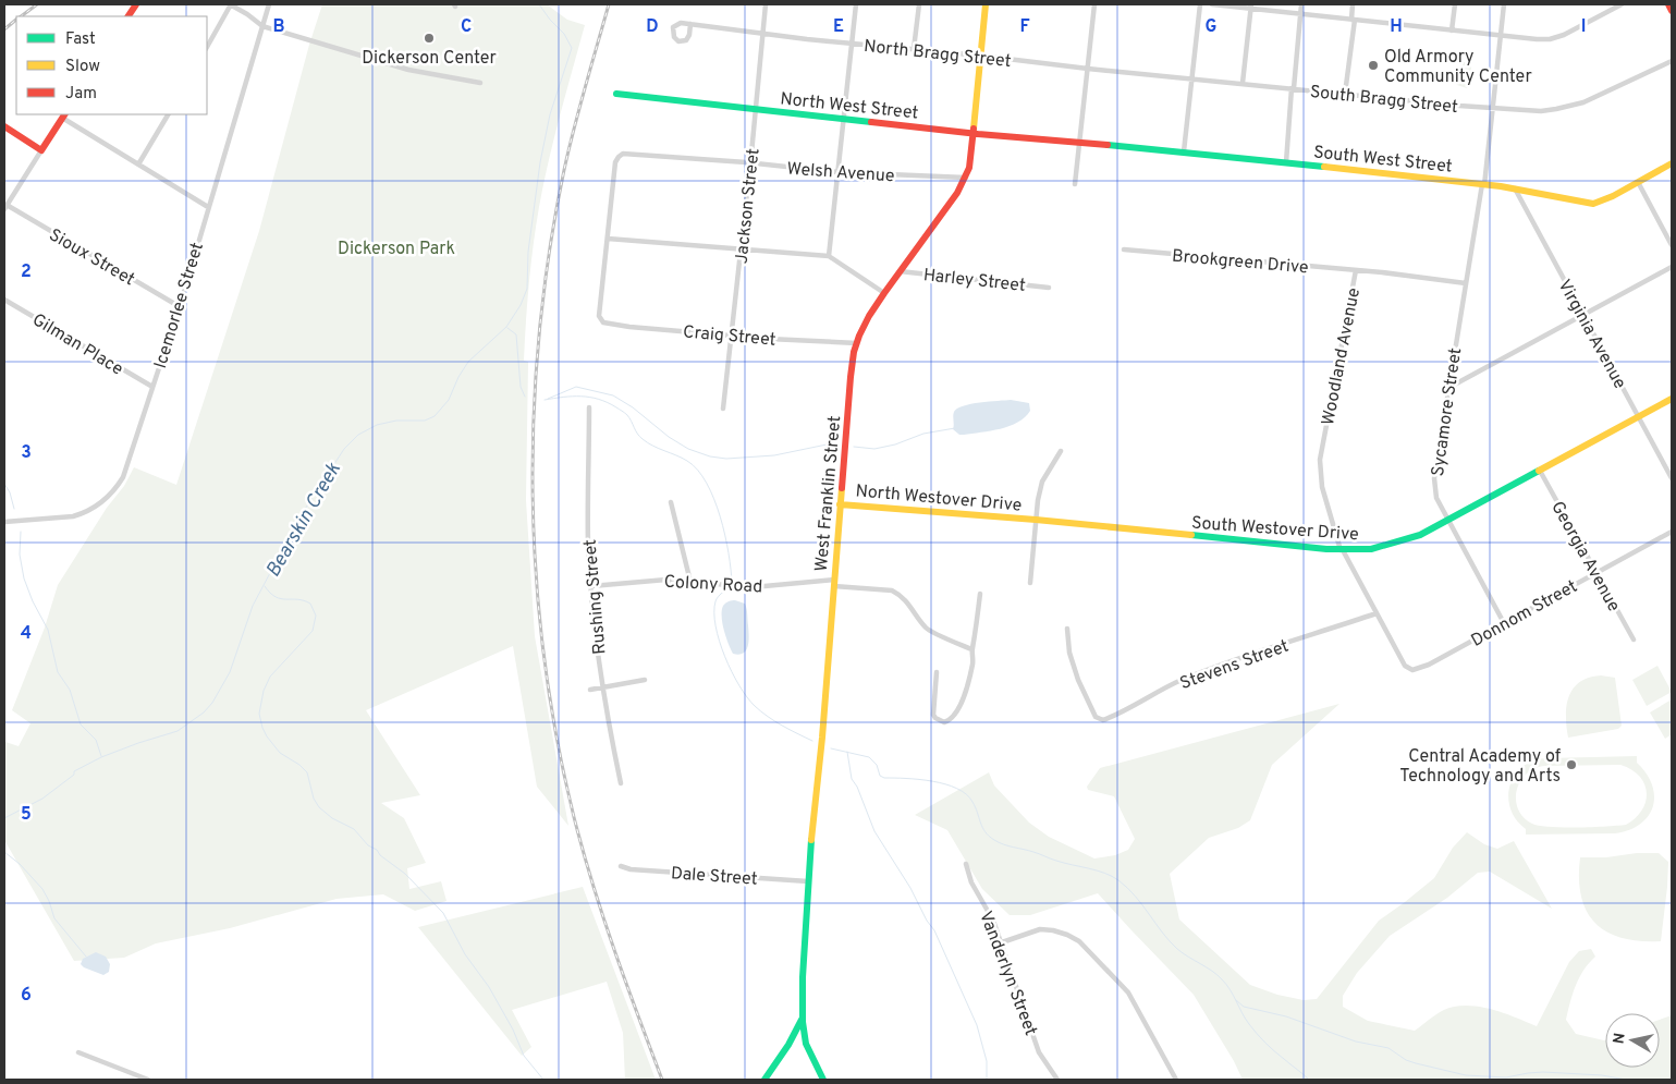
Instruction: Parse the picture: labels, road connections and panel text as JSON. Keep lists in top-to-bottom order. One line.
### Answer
{"streets":{"street":["North Bragg Street","South Bragg Street","North West Street","South West Street","Welsh Avenue","Jackson Street","Sioux Street","Brookgreen Drive","Harley Street","Icemorlee Street","Virginia Avenue","Craig Street","Gilman Place","Woodland Avenue","Sycamore Street","West Franklin Street","North Westover Drive","South Westover Drive","Georgia Avenue","Colony Road","Rushing Street","Donnom Street","Stevens Street","Dale Street","Vanderlyn Street"]},"crossings":[["North Bragg Street","South Bragg Street"],["North Bragg Street","Jackson Street"],["North Bragg Street","West Franklin Street"],["South Bragg Street","Sycamore Street"],["North West Street","South West Street"],["North West Street","Jackson Street"],["North West Street","West Franklin Street"],["South West Street","Virginia Avenue"],["South West Street","Sycamore Street"],["Welsh Avenue","Jackson Street"],["Welsh Avenue","Craig Street"],["Welsh Avenue","West Franklin Street"],["Jackson Street","Craig Street"],["Sioux Street","Icemorlee Street"],["Brookgreen Drive","Woodland Avenue"],["Harley Street","West Franklin Street"],["Icemorlee Street","Gilman Place"],["Virginia Avenue","South Westover Drive"],["Craig Street","West Franklin Street"],["Woodland Avenue","Sycamore Street"],["Woodland Avenue","South Westover Drive"],["Woodland Avenue","Donnom Street"],["Woodland Avenue","Stevens Street"],["Sycamore Street","South Westover Drive"],["Sycamore Street","Donnom Street"],["West Franklin Street","North Westover Drive"],["West Franklin Street","Colony Road"],["West Franklin Street","Dale Street"],["North Westover Drive","South Westover Drive"],["South Westover Drive","Georgia Avenue"],["Georgia Avenue","Donnom Street"],["Colony Road","Rushing Street"]],"water":["Bearskin Creek"],"parks":["Dickerson Park"],"places":["Dickerson Center","Old Armory Community Center","Central Academy of Technology and Arts"],"legend":["Fast","Slow","Jam"],"north":"left","grid":{"columns":["B","C","D","E","F","G","H","I"],"rows":["2","3","4","5","6"]}}
